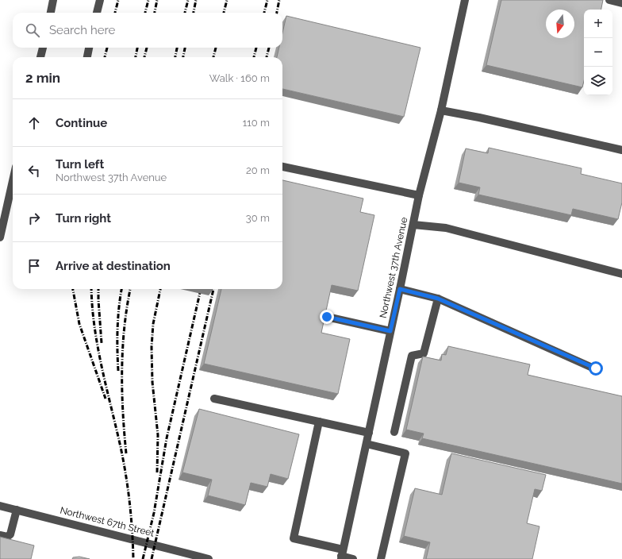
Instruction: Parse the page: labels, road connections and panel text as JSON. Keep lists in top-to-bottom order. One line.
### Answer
{"streets":{"street":["Northwest 37th Avenue","Northwest 67th Street"]},"north":"bottom","page":{"map_buttons":["+","−"],"search":"Search here","heading":["2 min","Walk · 160 m"],"list":[["Continue","110 m"],["Turn left","Northwest 37th Avenue","20 m"],["Turn right","30 m"],"Arrive at destination"]}}
